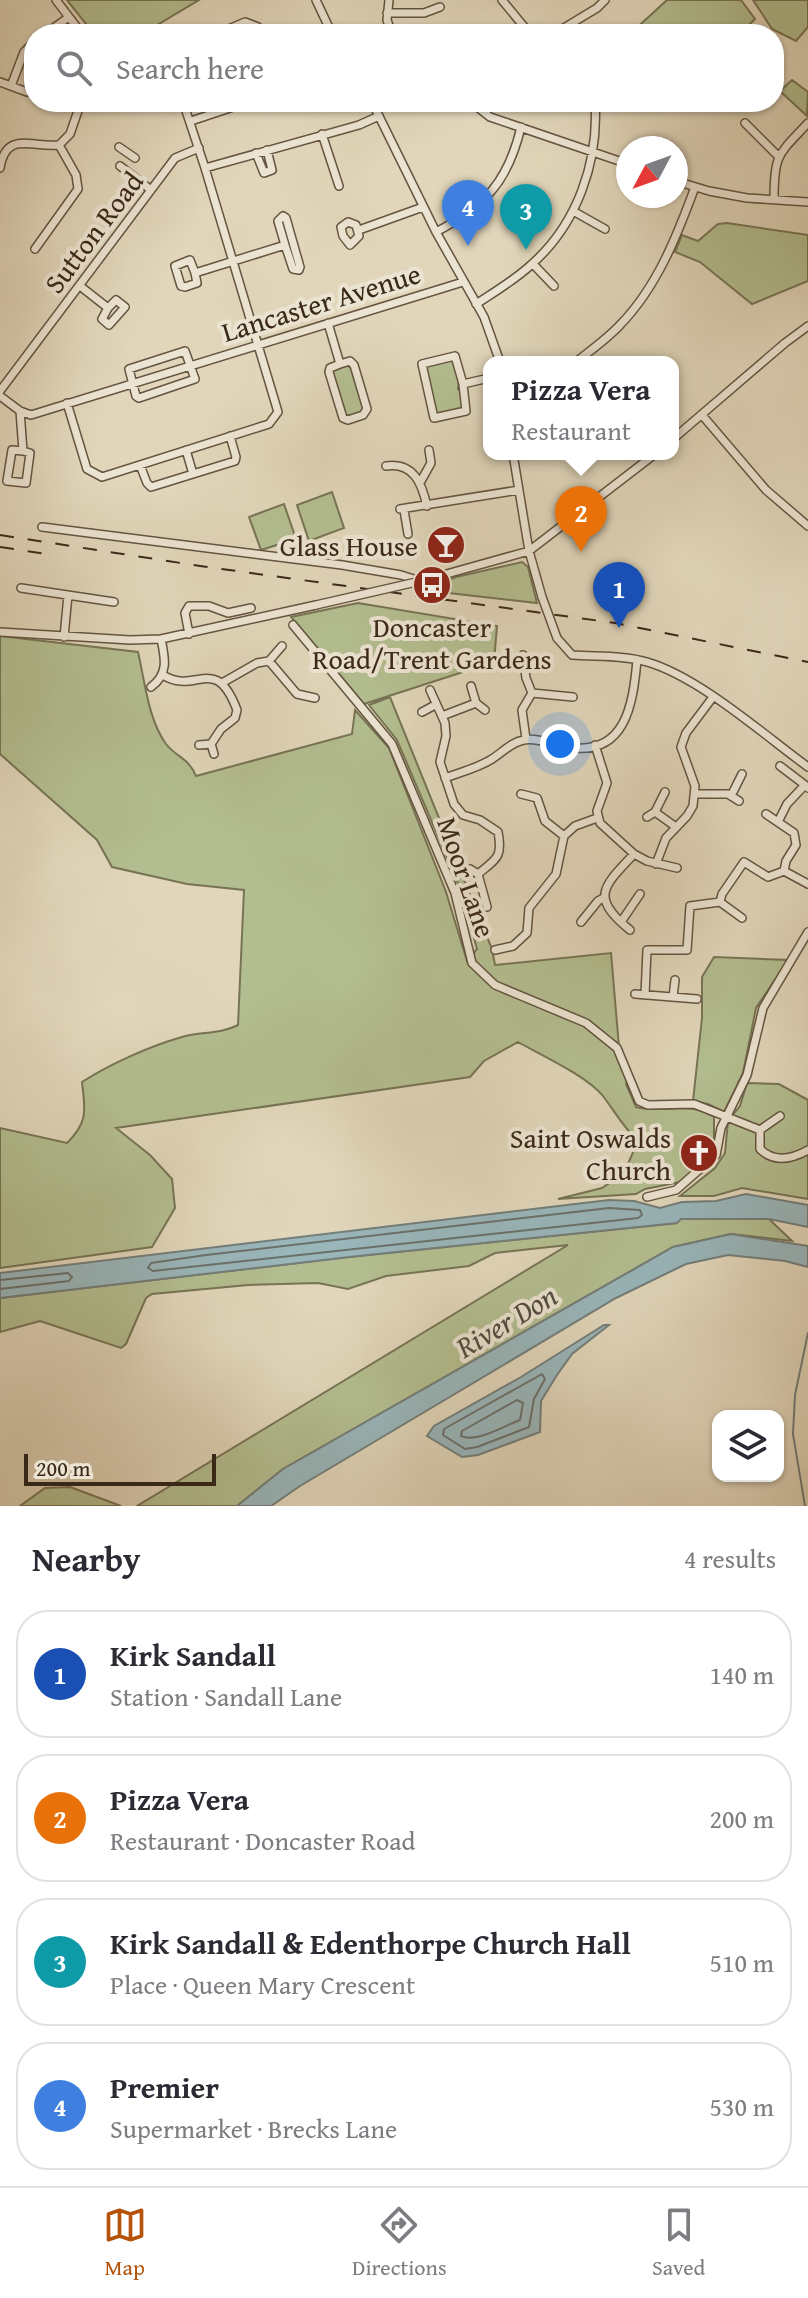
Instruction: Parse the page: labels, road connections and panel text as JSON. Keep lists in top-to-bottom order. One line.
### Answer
{"streets":{"street":["Sutton Road","Lancaster Avenue","Moor Lane"]},"water":["River Don"],"places":{"bar":["Glass House"],"bus stop":["Doncaster Road/Trent Gardens"],"church":["Saint Oswalds Church"]},"scale_bar":"200 m","north":"bottom left","page":{"search":"Search here","pins":["4","3","2","1"],"popup":["Pizza Vera","Restaurant"],"scale":"200 m","heading":["Nearby","4 results"],"list":[{"mark":"1","name":"Kirk Sandall","note":"Station · Sandall Lane","value":"140 m"},{"mark":"2","name":"Pizza Vera","note":"Restaurant · Doncaster Road","value":"200 m"},{"mark":"3","name":"Kirk Sandall & Edenthorpe Church Hall","note":"Place · Queen Mary Crescent","value":"510 m"},{"mark":"4","name":"Premier","note":"Supermarket · Brecks Lane","value":"530 m"}],"nav":["Map","Directions","Saved"]}}
